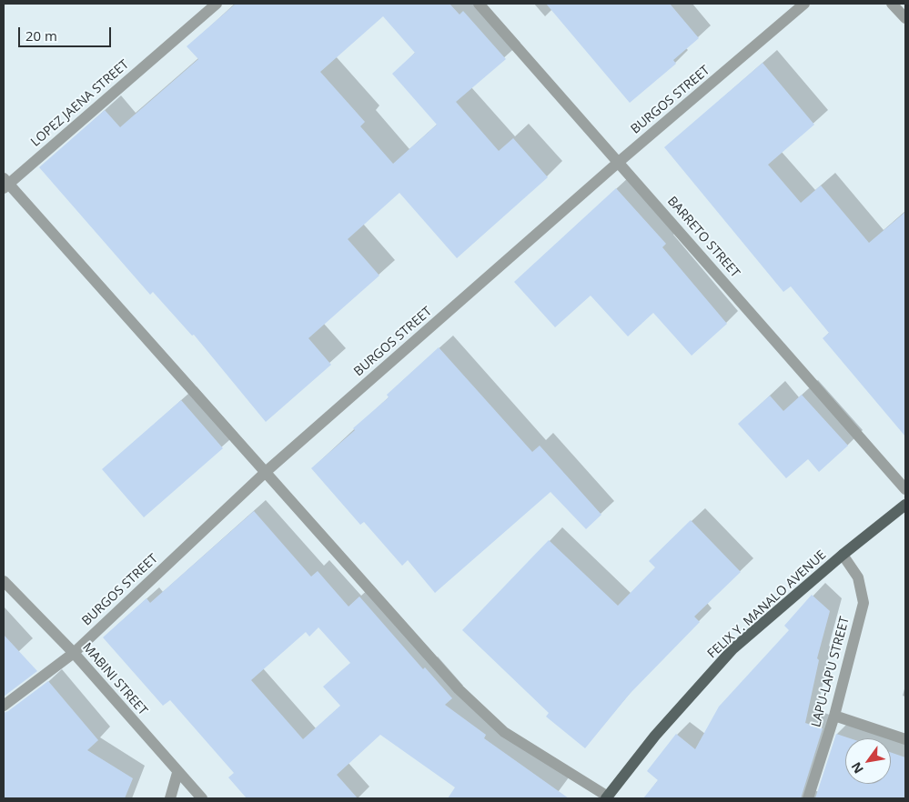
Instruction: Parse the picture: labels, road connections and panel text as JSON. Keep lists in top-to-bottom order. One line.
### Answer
{"streets":{"main road":["FELIX Y. MANALO AVENUE"],"street":["BURGOS STREET","LOPEZ JAENA STREET","BARRETO STREET","LAPU-LAPU STREET","MABINI STREET"]},"crossings":[["BURGOS STREET","BARRETO STREET"],["BURGOS STREET","MABINI STREET"],["FELIX Y. MANALO AVENUE","LAPU-LAPU STREET"]],"scale_bar":"20 m","north":"bottom left"}
